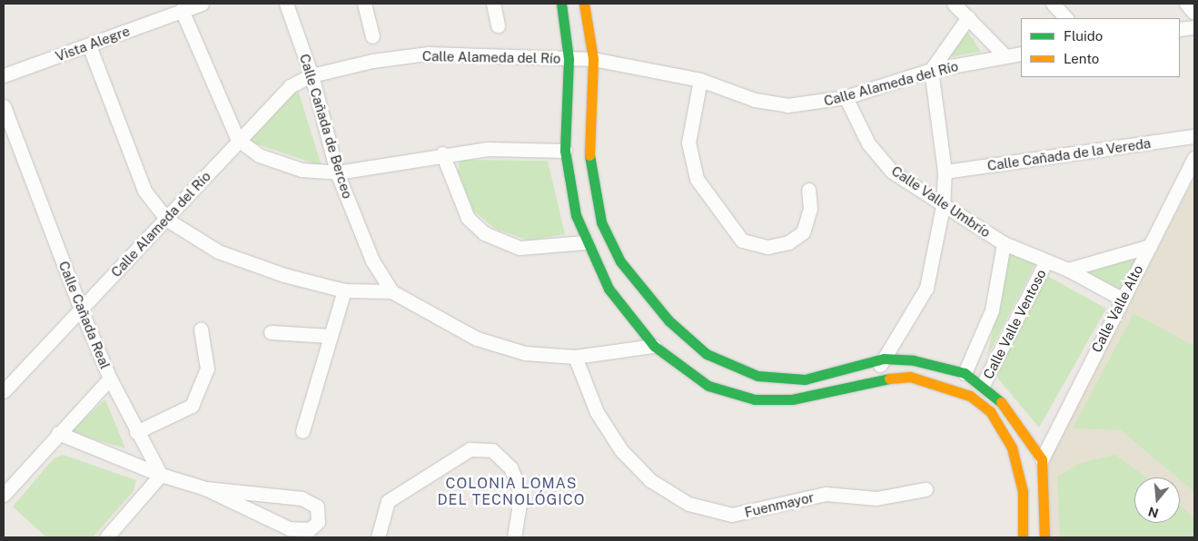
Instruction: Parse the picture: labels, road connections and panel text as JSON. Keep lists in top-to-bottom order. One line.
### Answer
{"streets":{"street":["Vista Alegre","Calle Alameda del Río","Calle Cañada de Berceo","Calle Cañada de la Vereda","Calle Valle Umbrío","Calle Valle Alto","Calle Cañada Real","Calle Valle Ventoso","Fuenmayor"]},"crossings":[["Calle Alameda del Río","Calle Cañada de Berceo"],["Calle Alameda del Río","Calle Valle Umbrío"],["Calle Alameda del Río","Calle Cañada Real"],["Calle Cañada de Berceo","Fuenmayor"],["Calle Valle Umbrío","Calle Valle Alto"],["Calle Valle Umbrío","Calle Valle Ventoso"]],"districts":["COLONIA LOMAS DEL TECNOLÓGICO"],"legend":["Fluido","Lento"],"north":"bottom"}
